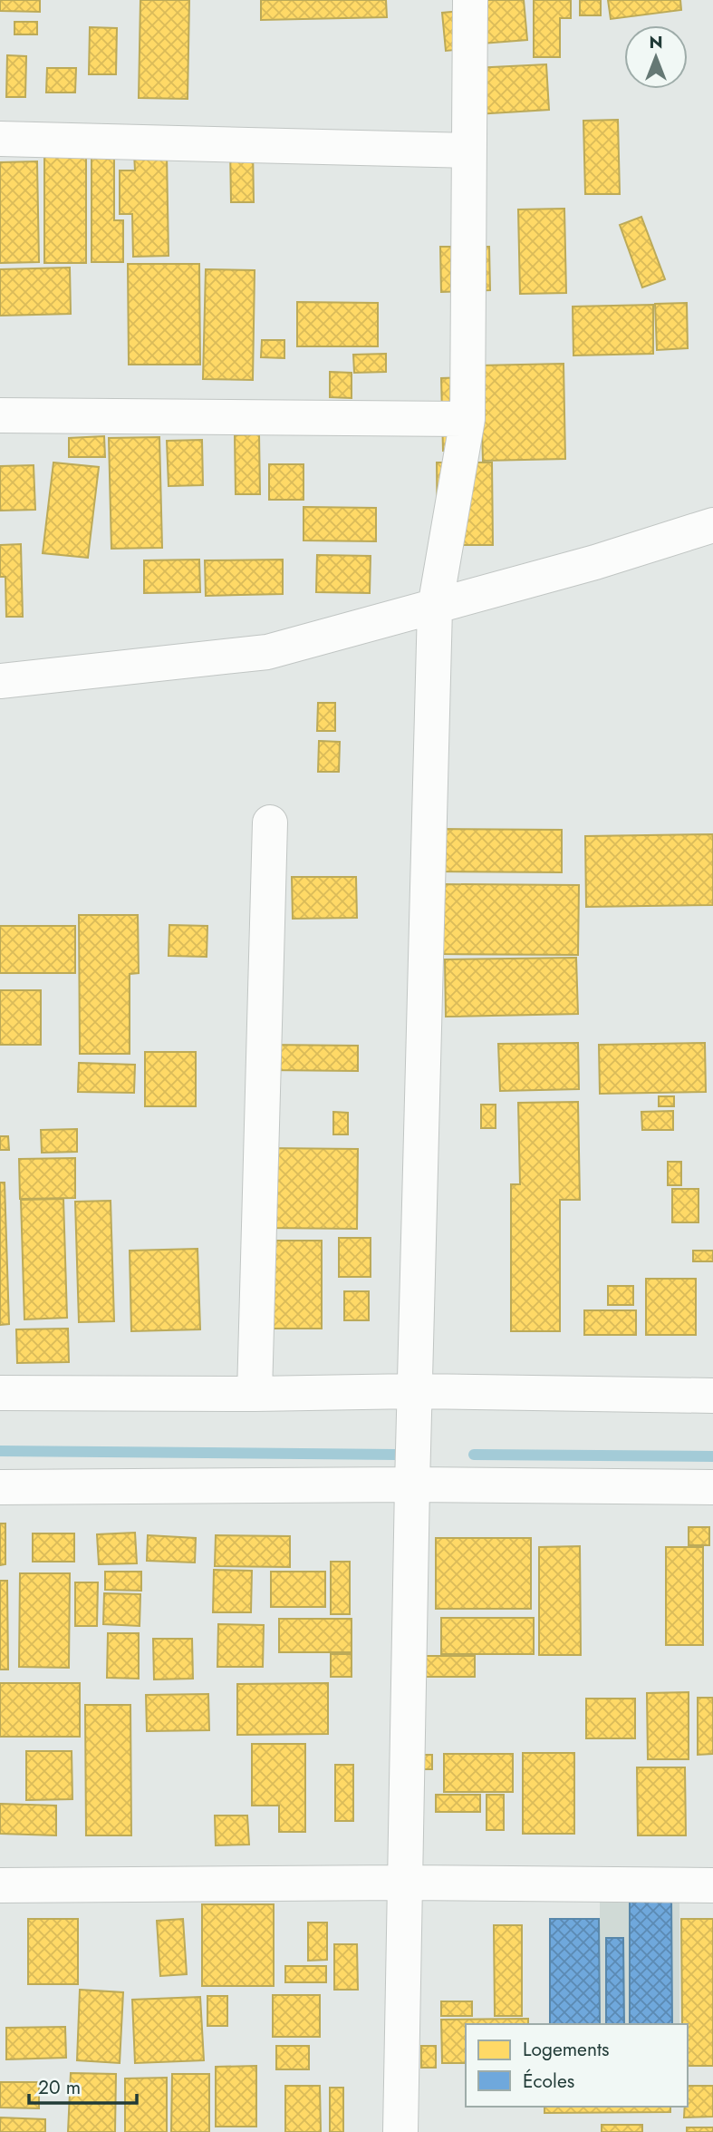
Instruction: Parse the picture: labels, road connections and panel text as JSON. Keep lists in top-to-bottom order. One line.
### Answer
{"legend":["Logements","Écoles"],"scale_bar":"20 m","north":"top"}
